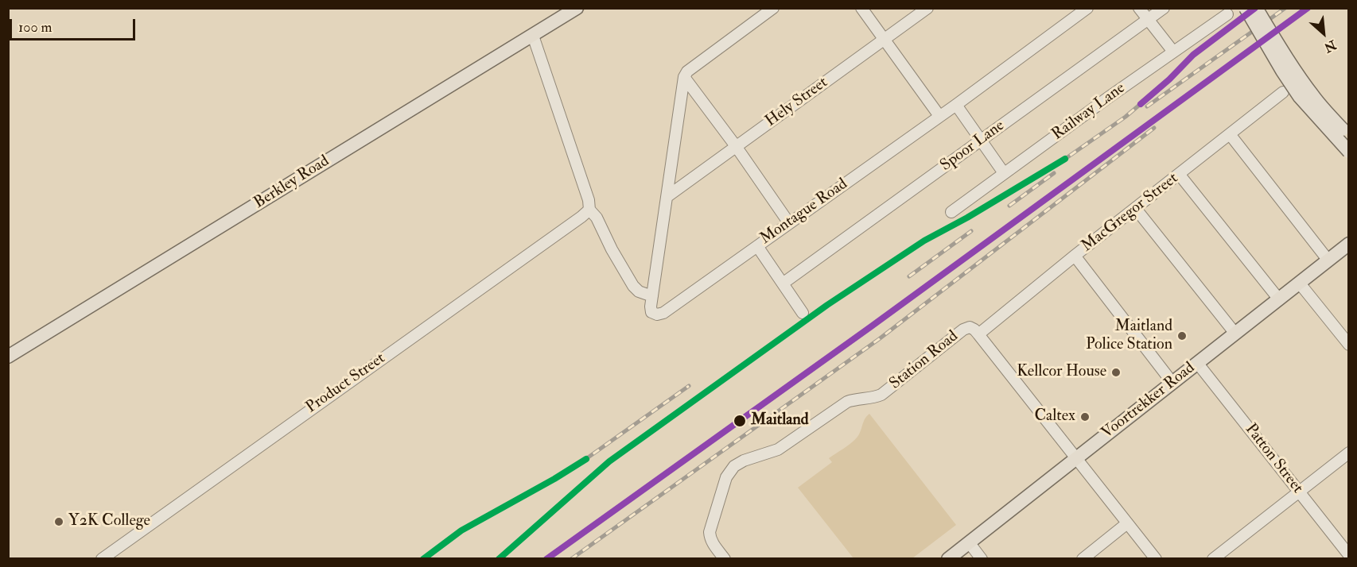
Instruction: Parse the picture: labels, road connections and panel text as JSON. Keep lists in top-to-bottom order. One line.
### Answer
{"streets":{"main road":["Berkley Road","Voortrekker Road"],"street":["Hely Street","Railway Lane","Spoor Lane","Montague Road","MacGregor Street","Station Road","Product Street","Patton Street"]},"crossings":[["MacGregor Street","Station Road"],["Station Road","Voortrekker Road"],["Voortrekker Road","Patton Street"]],"places":["Maitland Police Station","Kellcor House","Caltex","Maitland","Y2K College"],"scale_bar":"100 m","north":"bottom right"}
